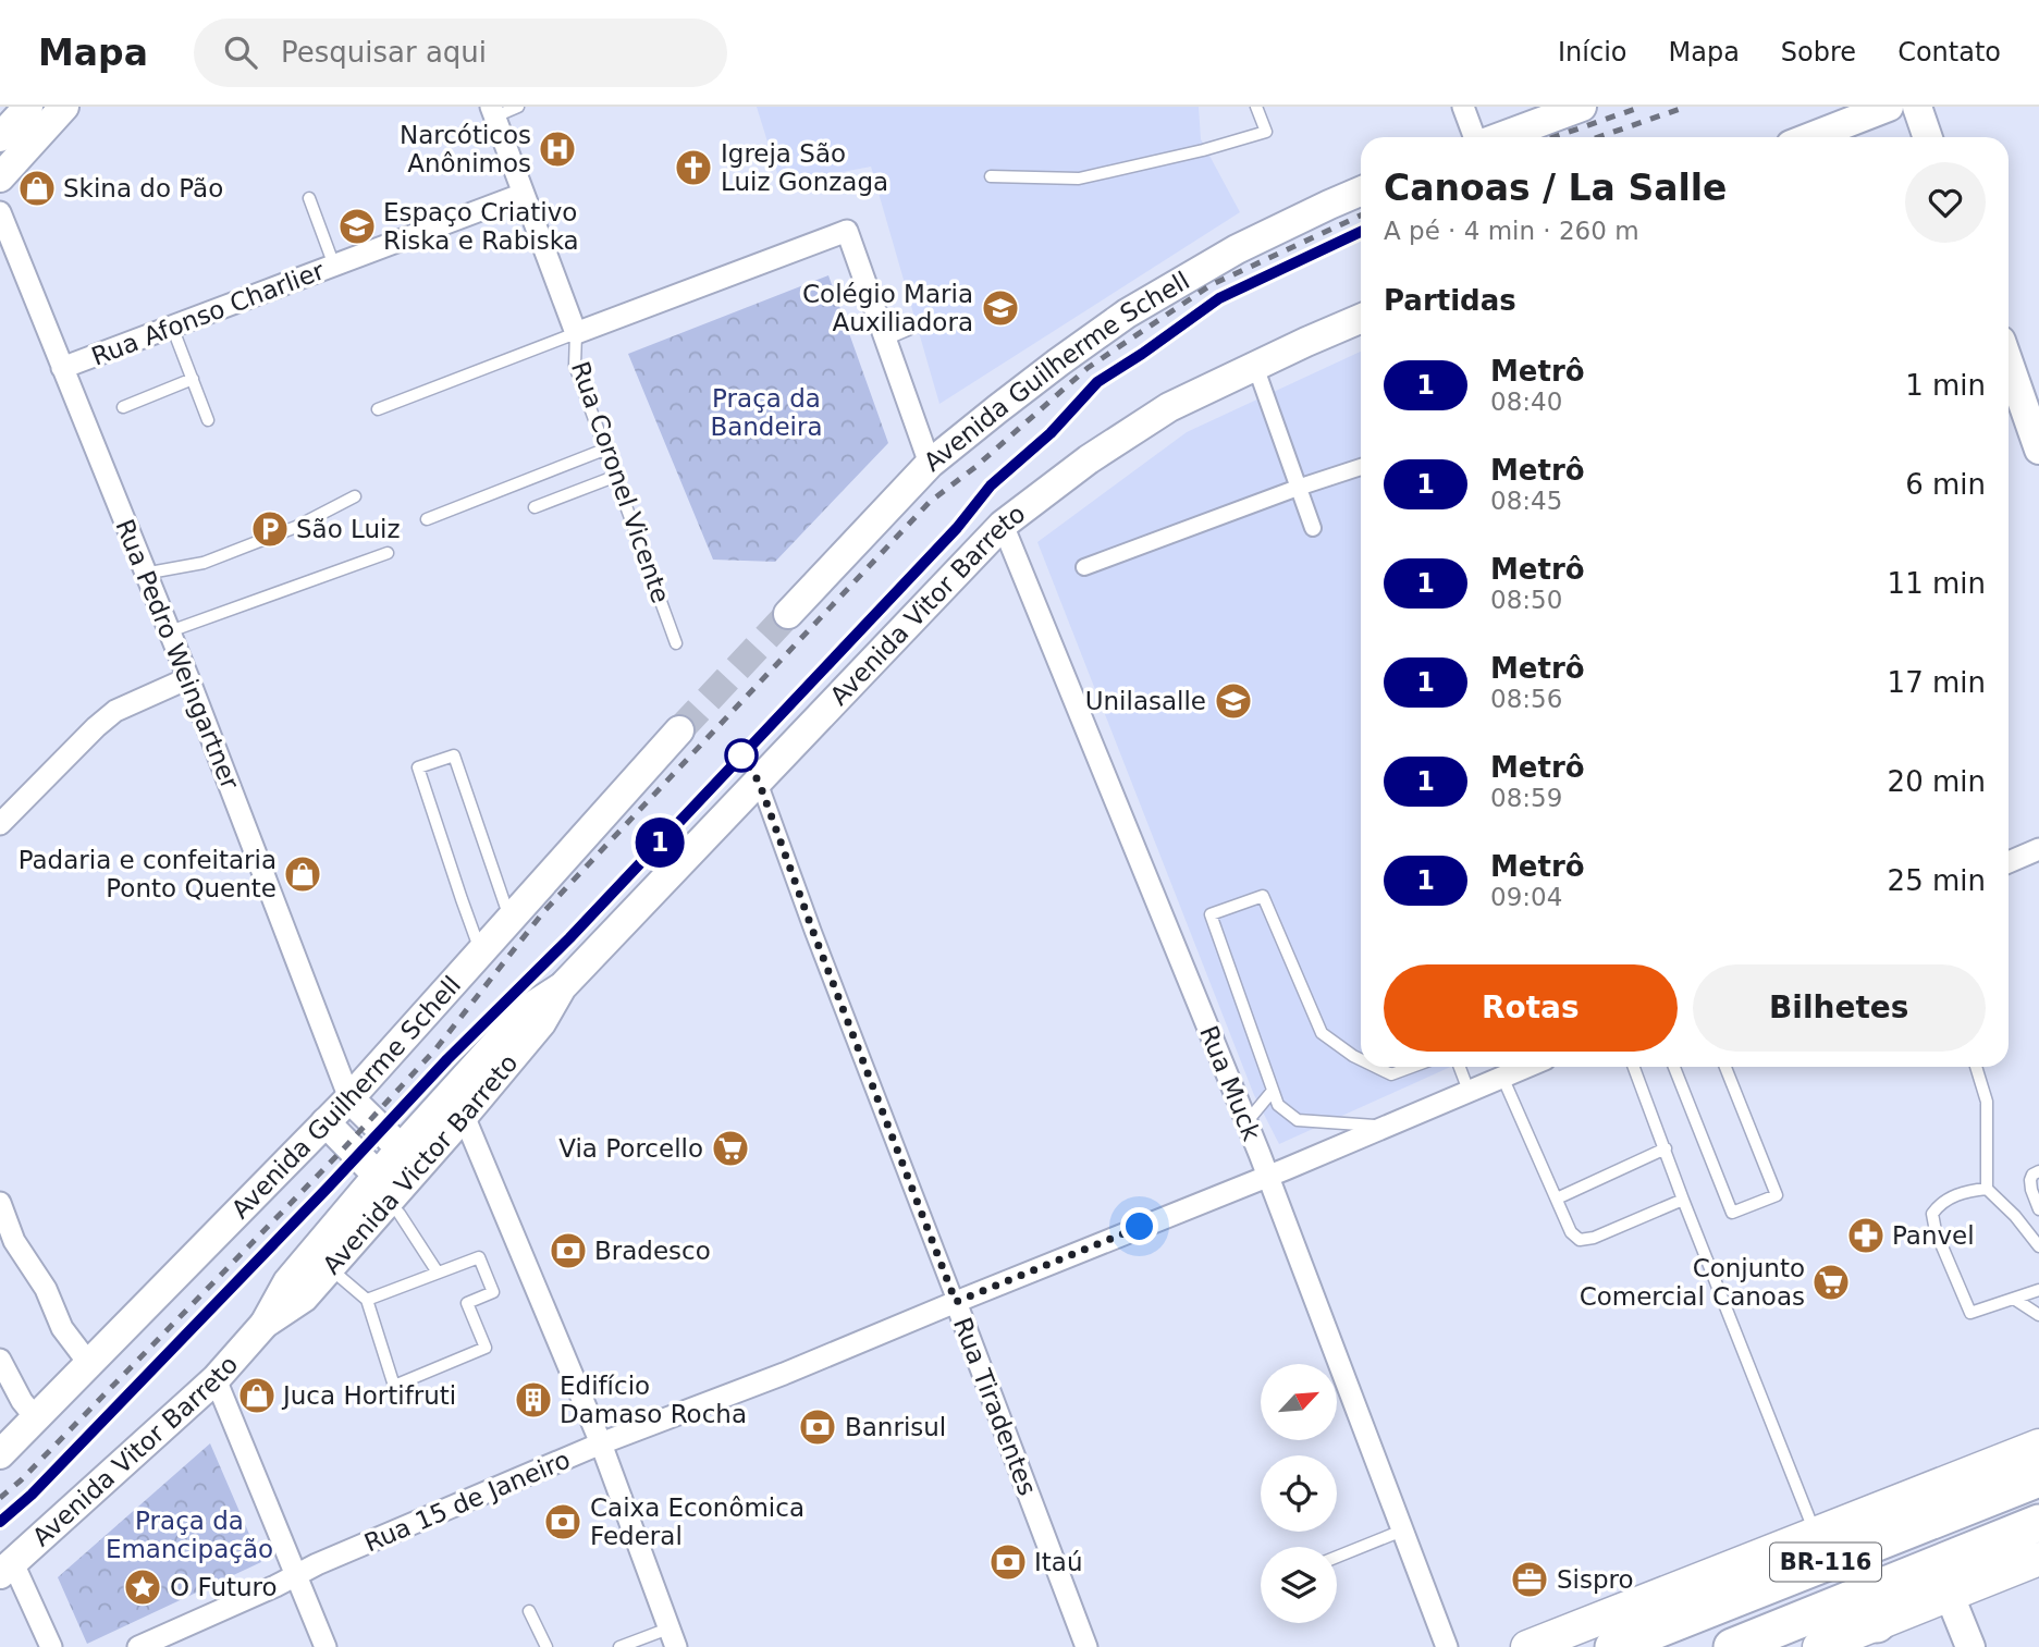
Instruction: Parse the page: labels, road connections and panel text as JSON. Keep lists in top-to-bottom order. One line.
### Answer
{"streets":{"highway":["BR-116"],"main road":["Avenida Guilherme Schell","Avenida Vitor Barreto","Avenida Victor Barreto"],"street":["Rua Afonso Charlier","Rua Coronel Vicente","Rua Pedro Weingartner","Rua Muck","Rua Tiradentes","Rua 15 de Janeiro"]},"crossings":[["Rua Afonso Charlier","Rua Coronel Vicente"],["Rua Afonso Charlier","Rua Pedro Weingartner"],["Avenida Guilherme Schell","Rua Pedro Weingartner"],["Avenida Vitor Barreto","Rua Muck"],["Avenida Vitor Barreto","Avenida Victor Barreto"],["Avenida Vitor Barreto","Rua Tiradentes"],["Rua Muck","Rua 15 de Janeiro"],["Rua Tiradentes","Rua 15 de Janeiro"]],"parks":["Praça da Bandeira","Praça da Emancipação"],"places":{"hospital":["Narcóticos Anônimos"],"church":["Igreja São Luiz Gonzaga"],"shop":["Skina do Pão","Padaria e confeitaria Ponto Quente","Juca Hortifruti"],"school or university":["Espaço Criativo Riska e Rabiska","Colégio Maria Auxiliadora","Unilasalle"],"parking":["São Luiz"],"supermarket":["Via Porcello","Conjunto Comercial Canoas"],"pharmacy":["Panvel"],"bank":["Bradesco","Banrisul","Caixa Econômica Federal","Itaú"],"building":["Edifício Damaso Rocha"],"office":["Sispro"],"place":["O Futuro"]},"lines":["metro line 1"],"north":"top right","page":{"header":"Mapa","search":"Pesquisar aqui","nav":["Início","Mapa","Sobre","Contato"],"on_map":"1","heading":[["Canoas / La Salle","A pé · 4 min · 260 m"],"Partidas"],"list":[{"mark":"1","name":"Metrô","note":"08:40","value":"1 min"},{"mark":"1","name":"Metrô","note":"08:45","value":"6 min"},{"mark":"1","name":"Metrô","note":"08:50","value":"11 min"},{"mark":"1","name":"Metrô","note":"08:56","value":"17 min"},{"mark":"1","name":"Metrô","note":"08:59","value":"20 min"},{"mark":"1","name":"Metrô","note":"09:04","value":"25 min"}],"buttons":["Rotas","Bilhetes"]}}
